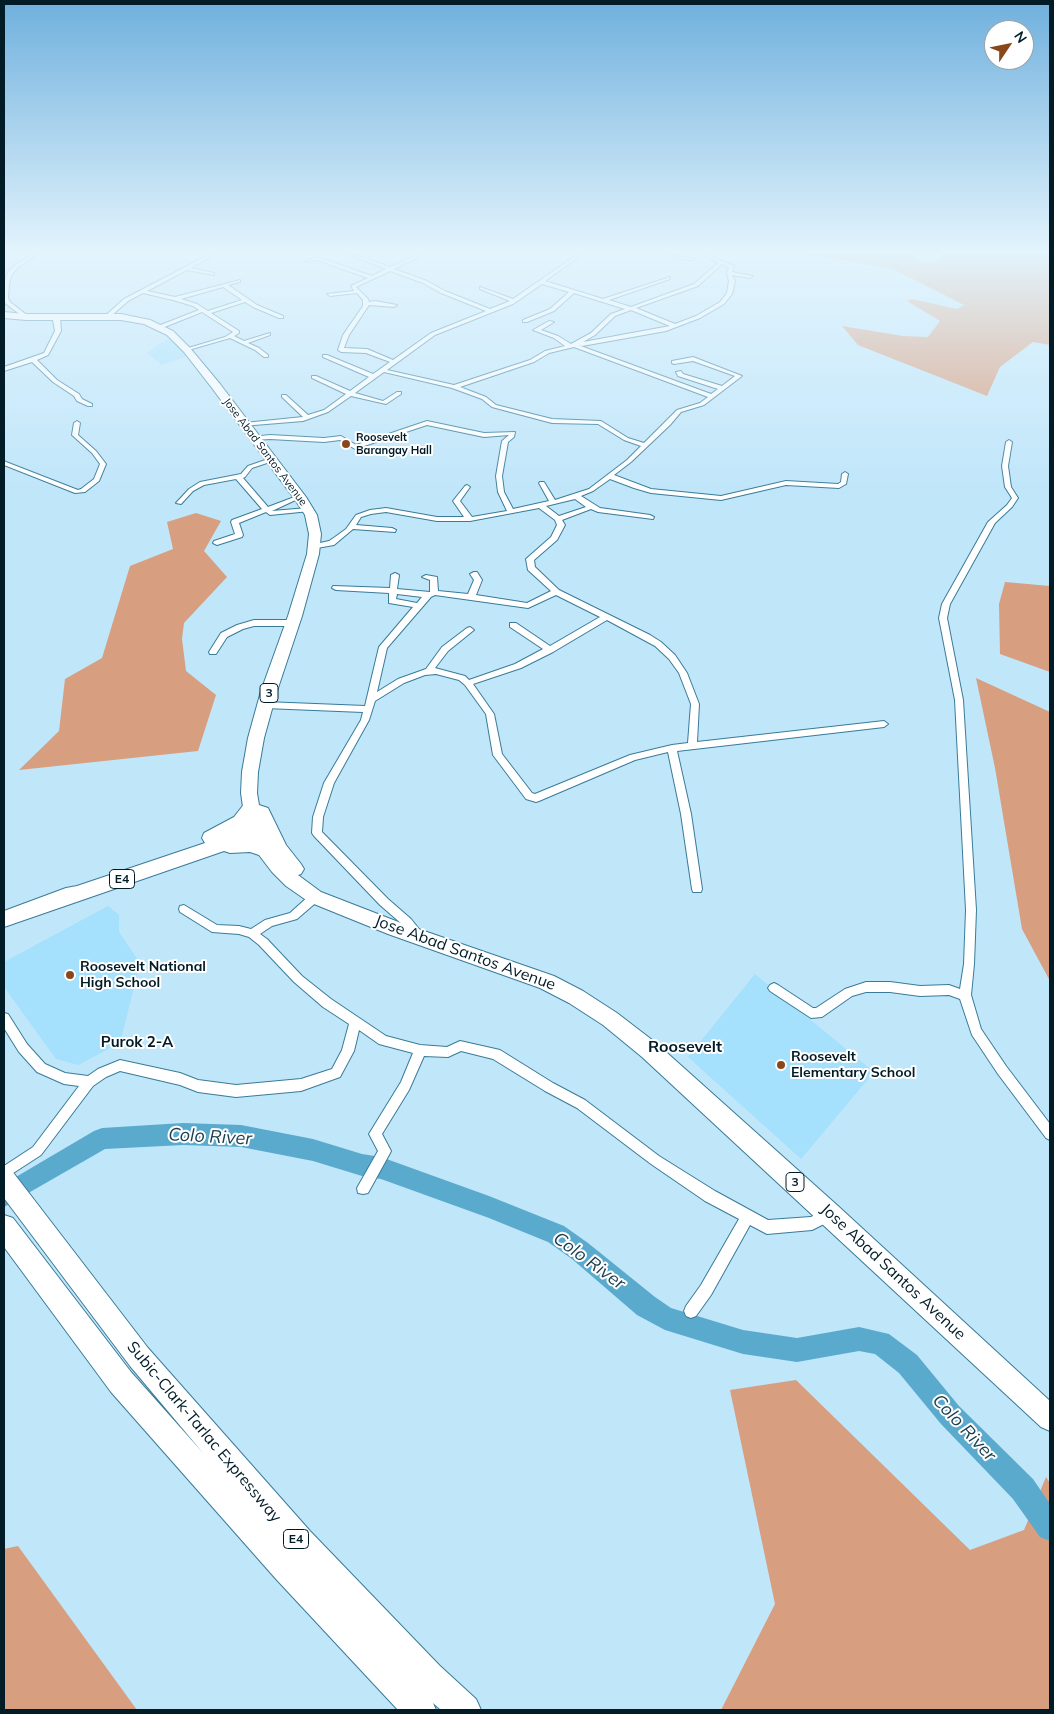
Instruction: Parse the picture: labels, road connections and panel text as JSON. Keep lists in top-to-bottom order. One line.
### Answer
{"streets":{"highway":["Jose Abad Santos Avenue","3","E4","Subic-Clark-Tarlac Expressway"]},"crossings":[["Jose Abad Santos Avenue","E4"]],"districts":["Purok 2-A","Roosevelt"],"water":["Colo River"],"places":["Roosevelt Barangay Hall","Roosevelt National High School","Roosevelt Elementary School"],"north":"top right"}
